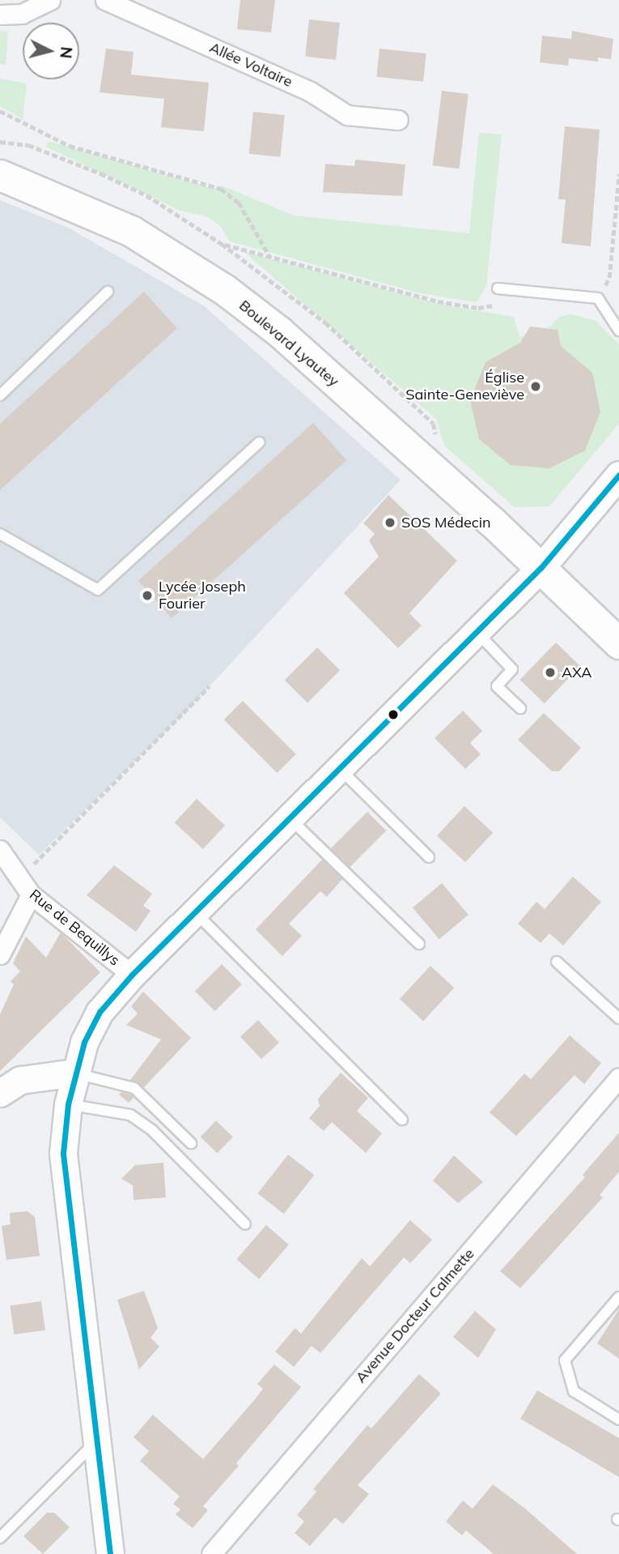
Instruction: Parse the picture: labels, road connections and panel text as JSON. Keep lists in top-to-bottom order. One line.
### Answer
{"streets":{"main road":["Boulevard Lyautey"],"street":["Allée Voltaire","Rue de Bequillys","Avenue Docteur Calmette"]},"places":["Église Sainte-Geneviève","SOS Médecin","Lycée Joseph Fourier","AXA"],"north":"right"}
